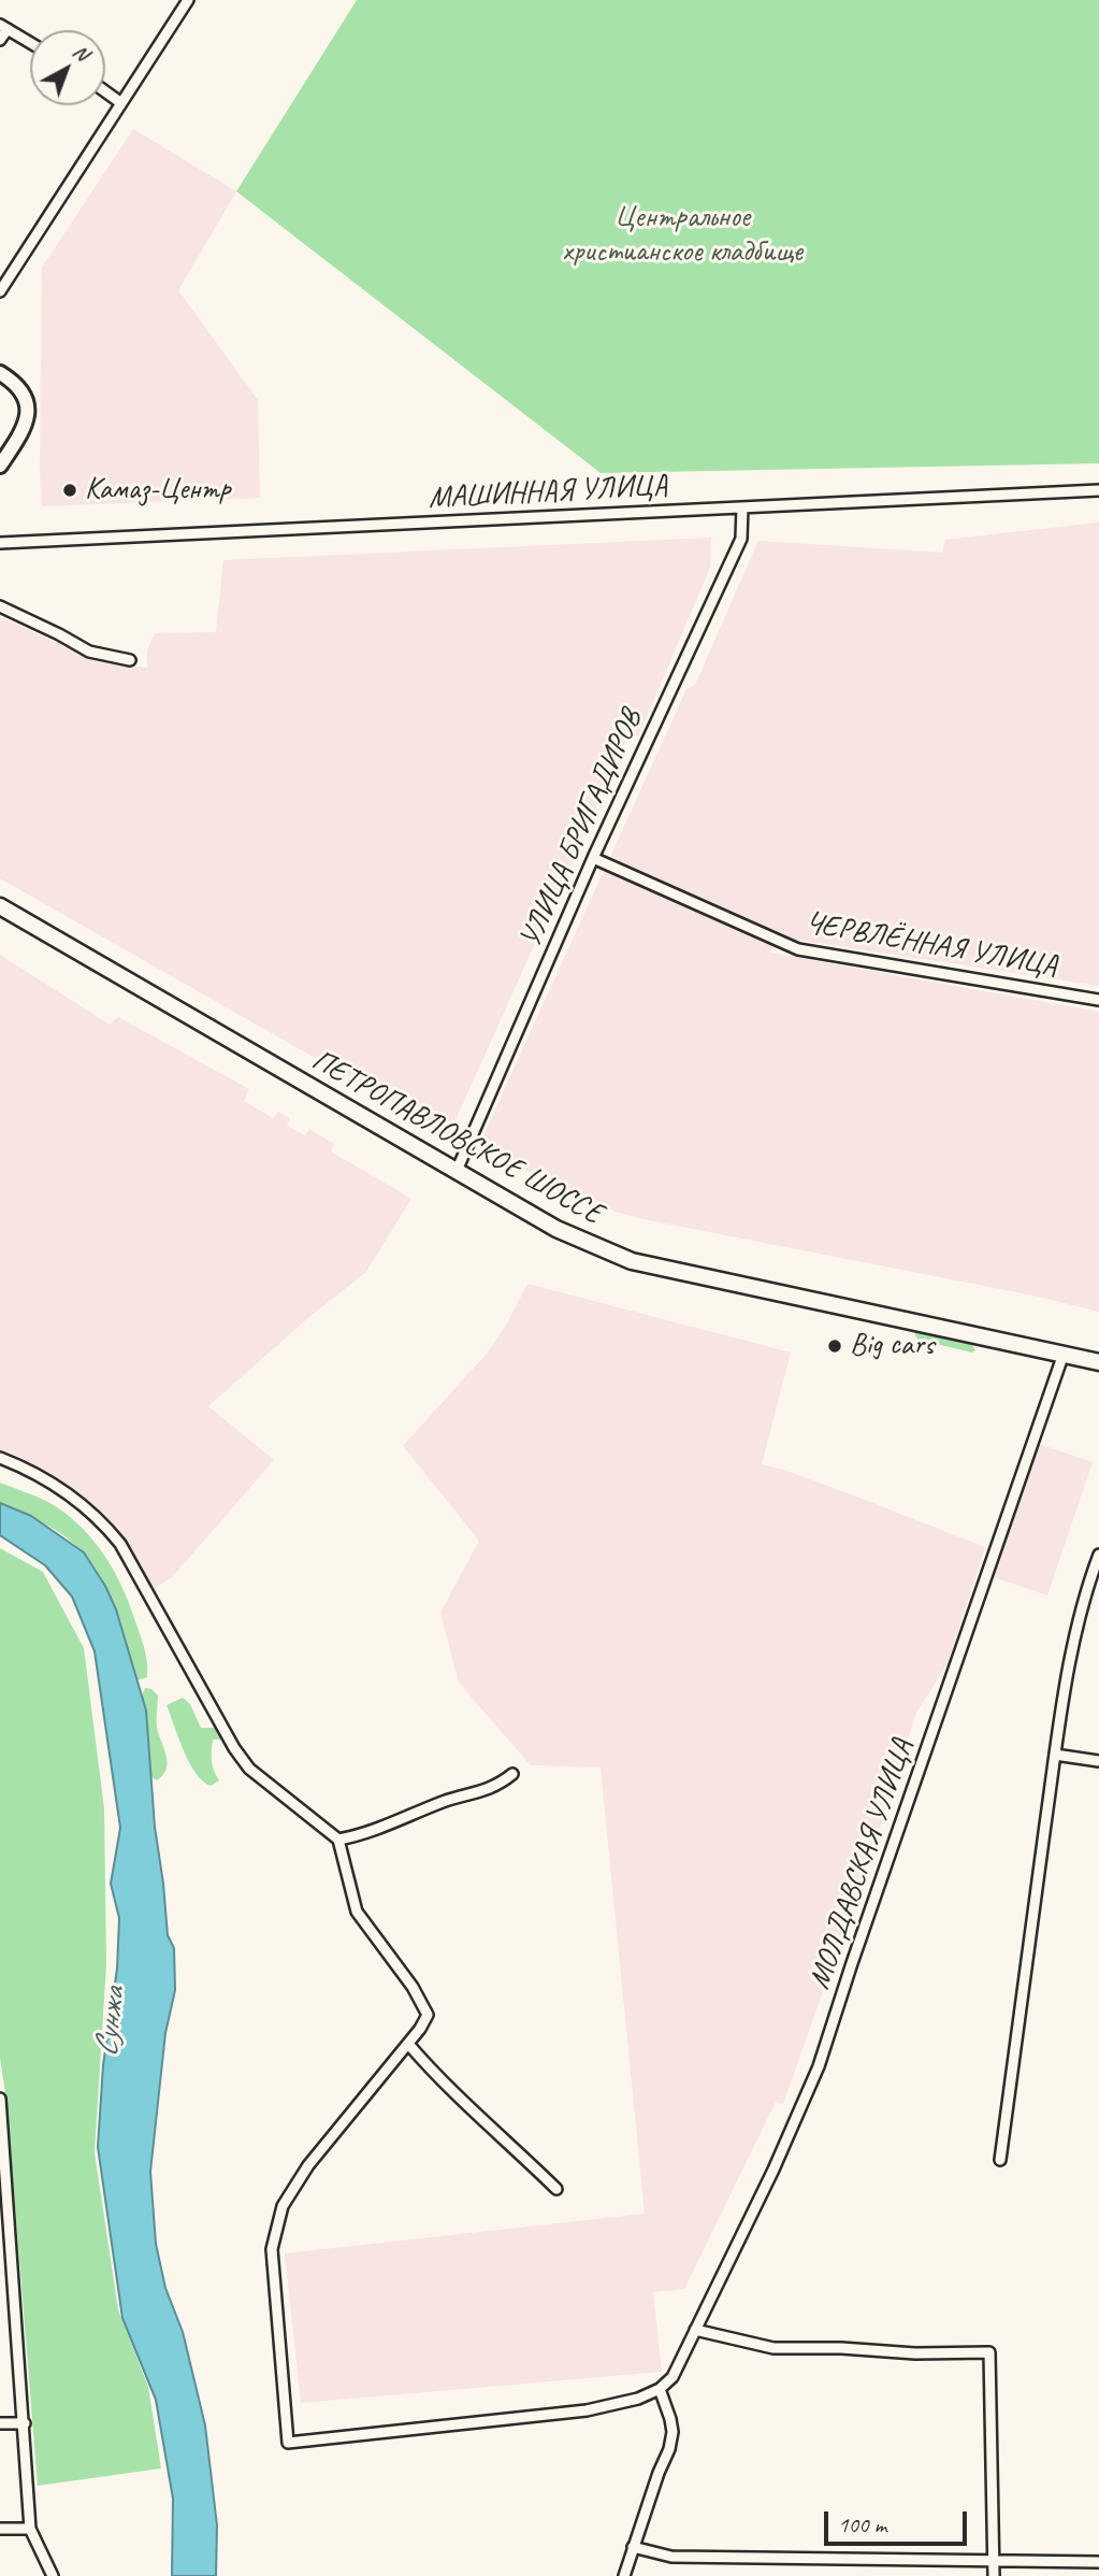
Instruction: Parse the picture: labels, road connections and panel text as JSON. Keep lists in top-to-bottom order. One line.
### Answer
{"streets":{"main road":["ПЕТРОПАВЛОВСКОЕ ШОССЕ"],"street":["МАШИННАЯ УЛИЦА","УЛИЦА БРИГАДИРОВ","ЧЕРВЛЁННАЯ УЛИЦА","МОЛДАВСКАЯ УЛИЦА"]},"crossings":[["МАШИННАЯ УЛИЦА","УЛИЦА БРИГАДИРОВ"],["УЛИЦА БРИГАДИРОВ","ЧЕРВЛЁННАЯ УЛИЦА"],["УЛИЦА БРИГАДИРОВ","ПЕТРОПАВЛОВСКОЕ ШОССЕ"],["ПЕТРОПАВЛОВСКОЕ ШОССЕ","МОЛДАВСКАЯ УЛИЦА"]],"water":["Сунжа"],"parks":["Центральное христианское кладбище"],"places":["Камаз-Центр","Big cars"],"scale_bar":"100 m","north":"top right"}
